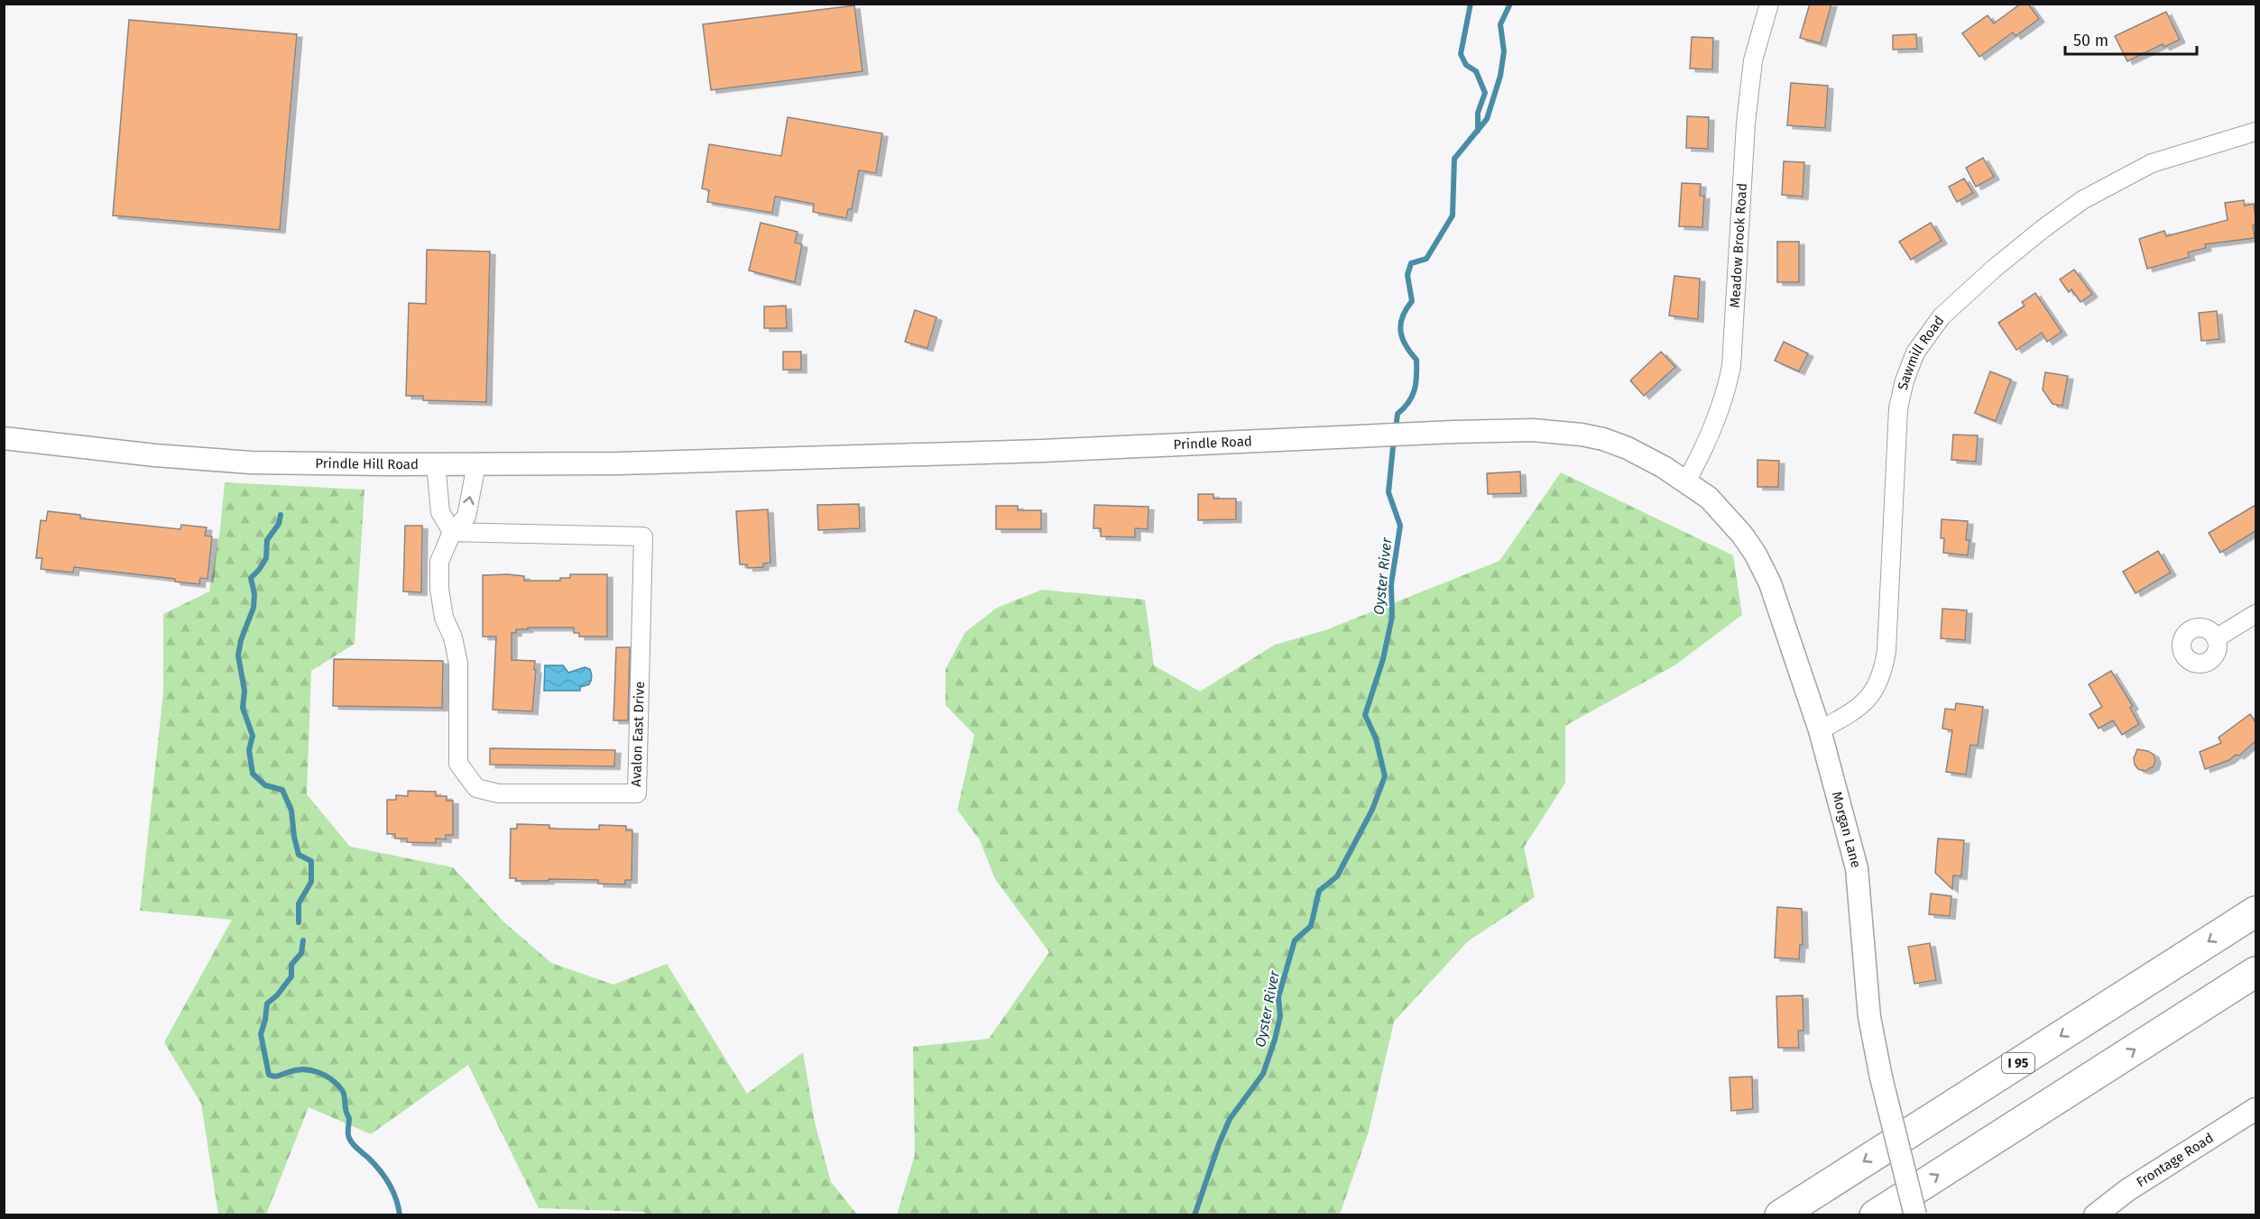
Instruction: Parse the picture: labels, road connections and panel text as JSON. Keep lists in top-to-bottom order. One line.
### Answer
{"streets":{"highway":["I 95"],"street":["Meadow Brook Road","Sawmill Road","Prindle Road","Prindle Hill Road","Avalon East Drive","Morgan Lane","Frontage Road"]},"crossings":[["Meadow Brook Road","Prindle Road"],["Meadow Brook Road","Morgan Lane"],["Sawmill Road","Morgan Lane"],["Prindle Road","Prindle Hill Road"],["Prindle Road","Morgan Lane"],["Prindle Hill Road","Avalon East Drive"]],"water":["Oyster River"],"scale_bar":"50 m"}
